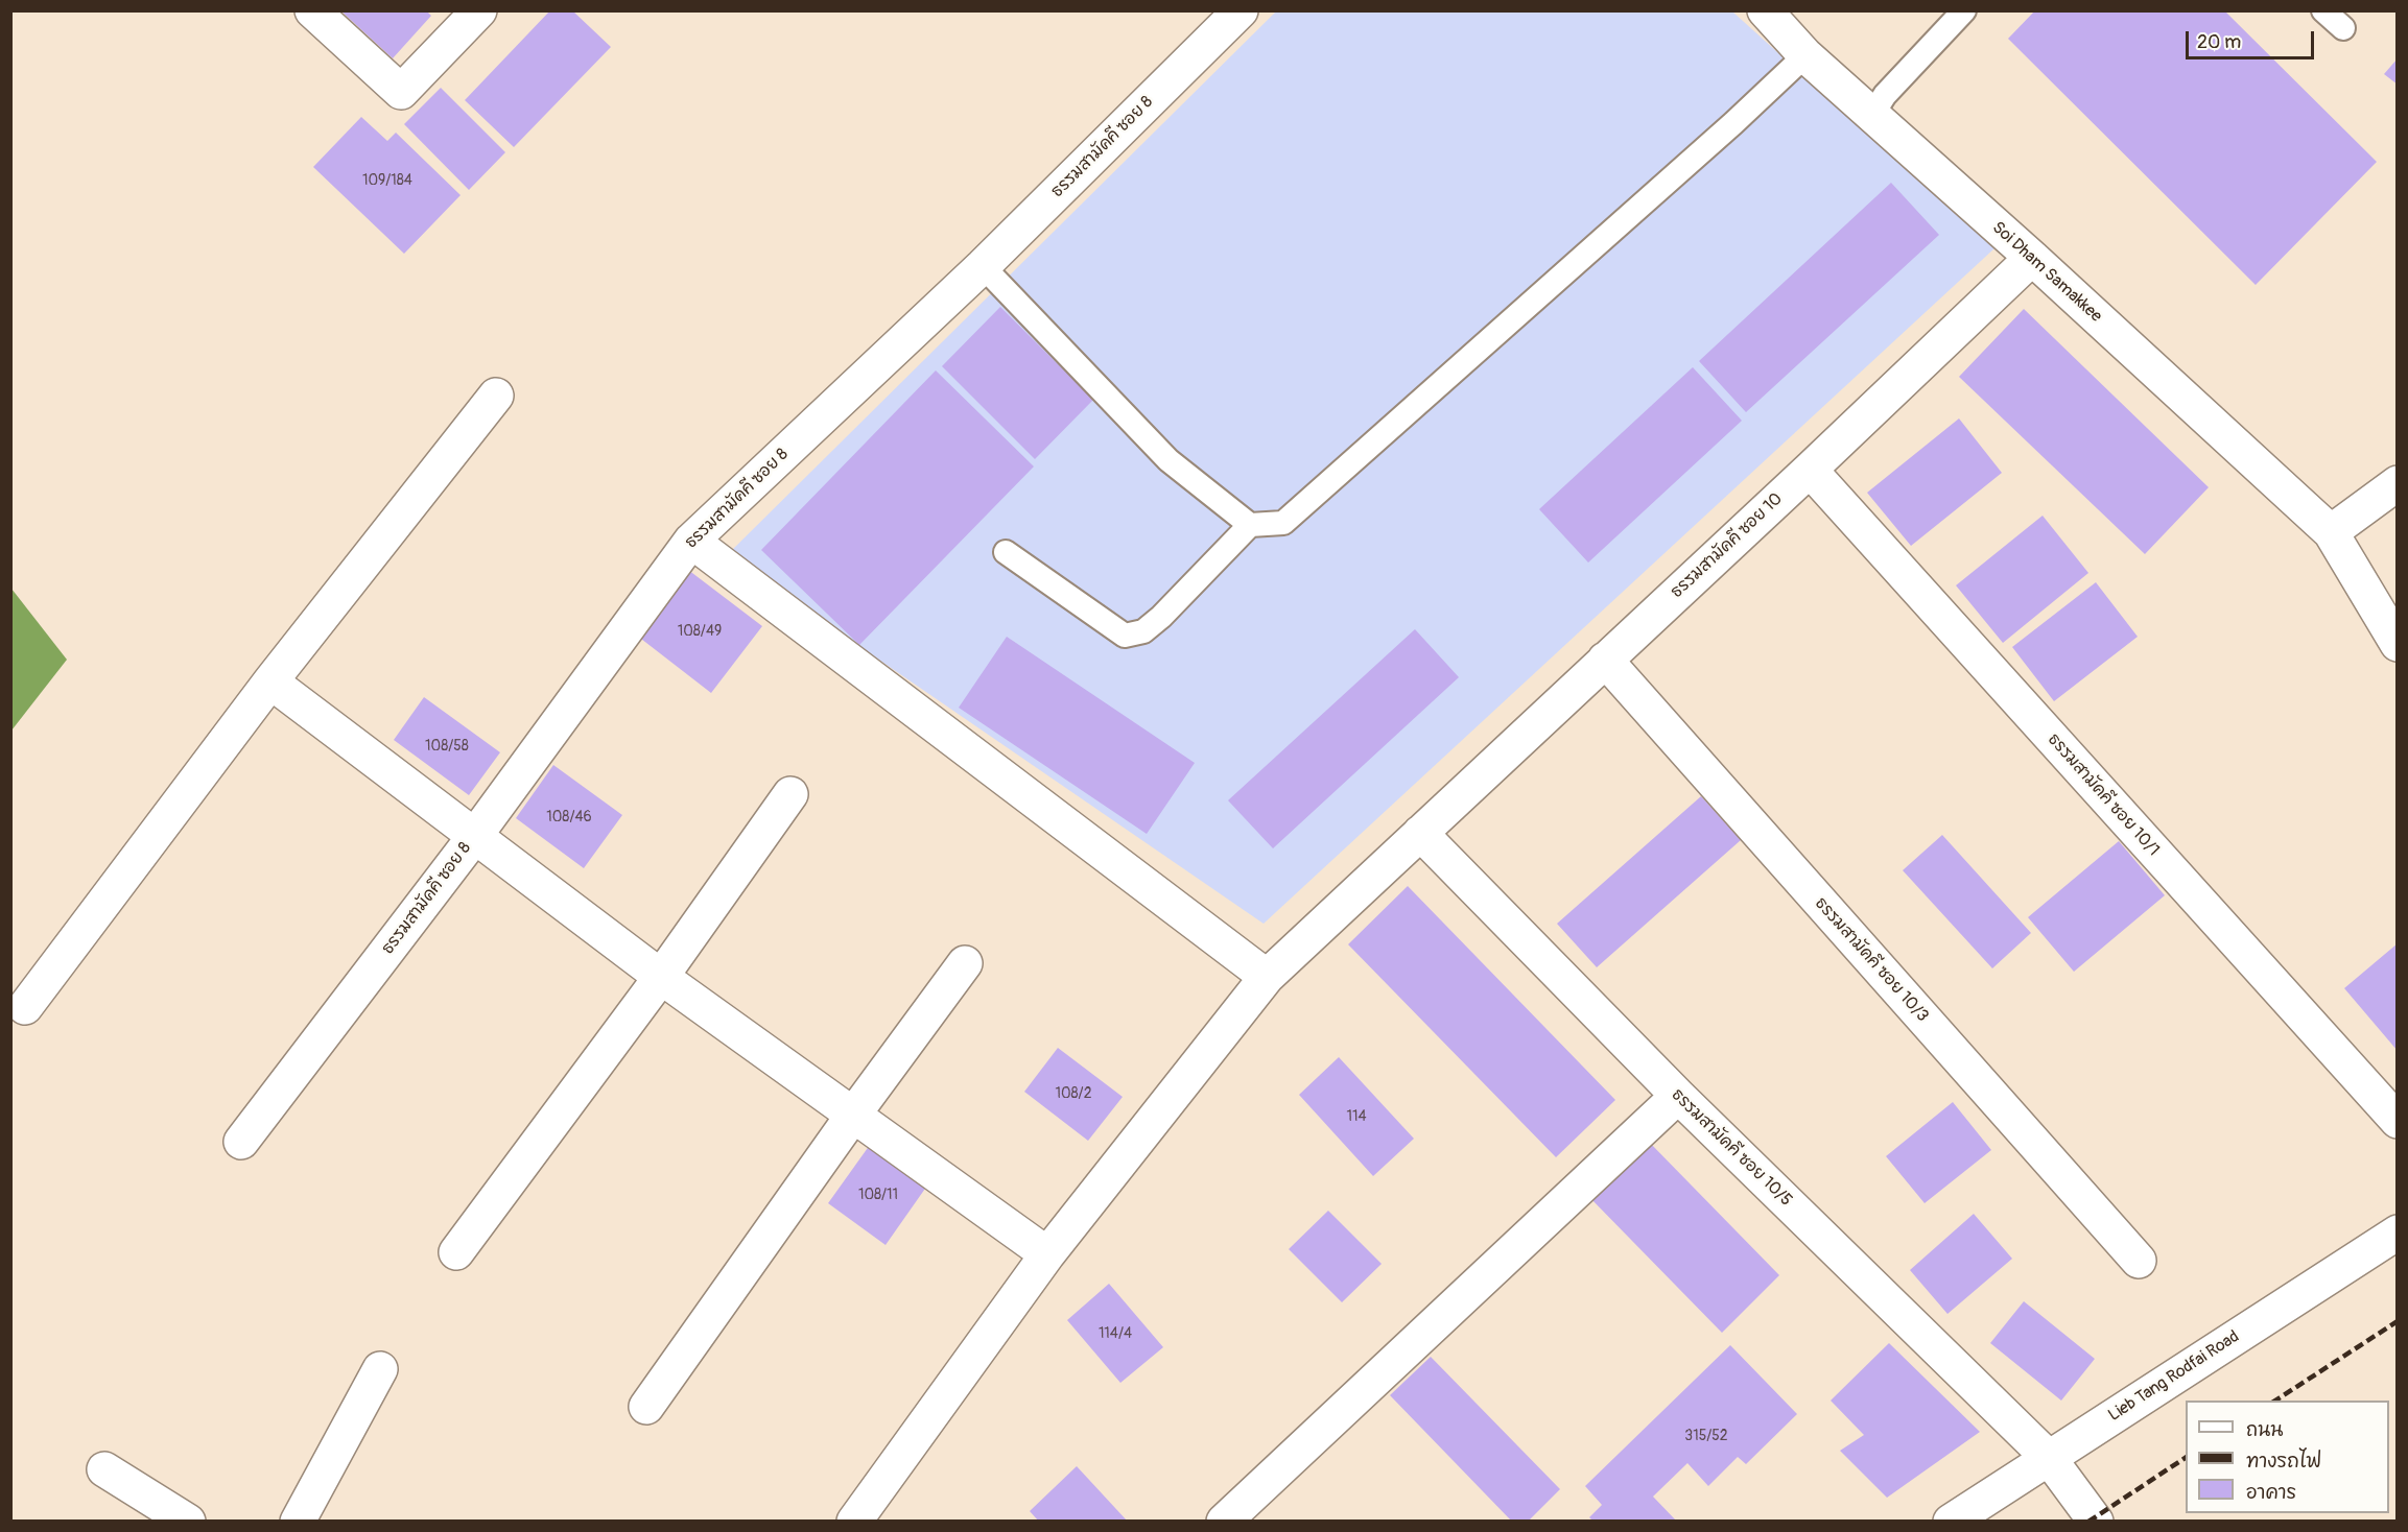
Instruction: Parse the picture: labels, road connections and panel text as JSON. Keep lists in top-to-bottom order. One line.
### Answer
{"streets":{"street":["ธรรมสามัคคี ซอย 8","Soi Dham Samakkee","ธรรมสามัคคี ซอย 10","ธรรมสามัคคี ซอย 10/1","ธรรมสามัคคี ซอย 10/3","ธรรมสามัคคี ซอย 10/5","Lieb Tang Rodfai Road"]},"crossings":[["Soi Dham Samakkee","ธรรมสามัคคี ซอย 10"],["ธรรมสามัคคี ซอย 10","ธรรมสามัคคี ซอย 10/1"],["ธรรมสามัคคี ซอย 10","ธรรมสามัคคี ซอย 10/3"],["ธรรมสามัคคี ซอย 10","ธรรมสามัคคี ซอย 10/5"],["ธรรมสามัคคี ซอย 10/5","Lieb Tang Rodfai Road"]],"house_numbers":["109/184","108/49","108/58","108/46","108/2","114","108/11","114/4","315/52"],"legend":["ถนน","ทางรถไฟ","อาคาร"],"scale_bar":"20 m"}
